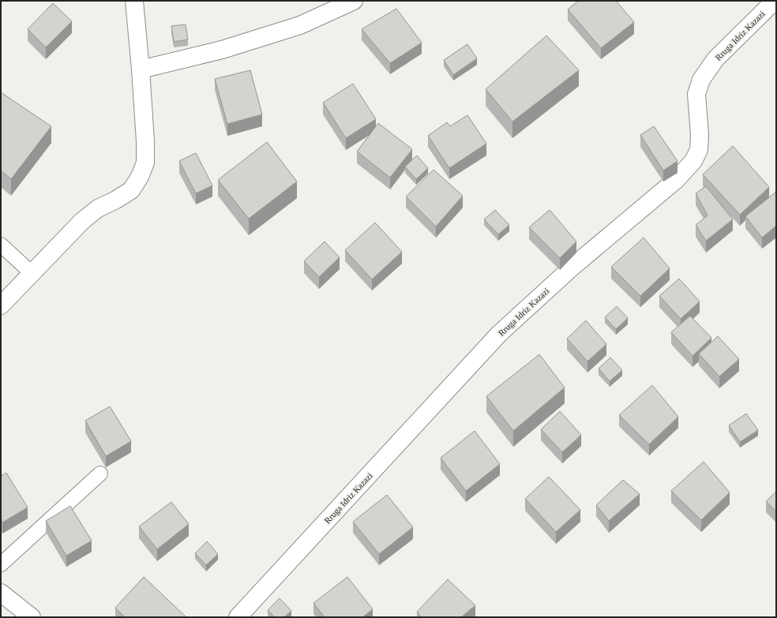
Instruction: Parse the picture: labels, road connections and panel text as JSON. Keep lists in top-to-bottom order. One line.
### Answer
{"streets":{"street":["Rruga Idriz Kazazi"]}}
